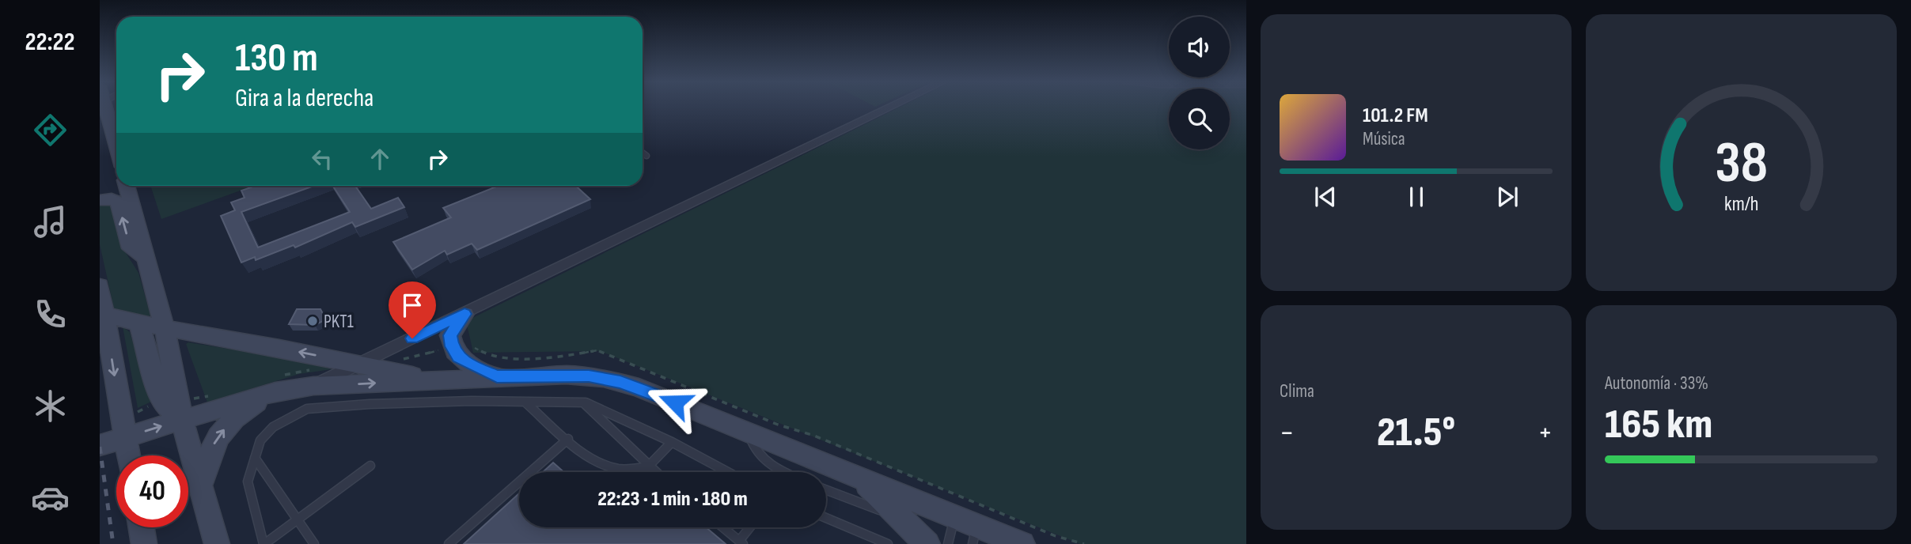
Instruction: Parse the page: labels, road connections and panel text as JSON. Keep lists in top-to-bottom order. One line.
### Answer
{"places":["PKT1"],"page":{"tabs":"22:22","turn":["130 m","Gira a la derecha"],"song":["101.2 FM","Música"],"tile":["Clima",["Autonomía · 33%","165 km"]],"heat":["−","21.5°","+"],"limit":"40","trip":"22:23 · 1 min · 180 m","gauge":["38","km/h"]}}
